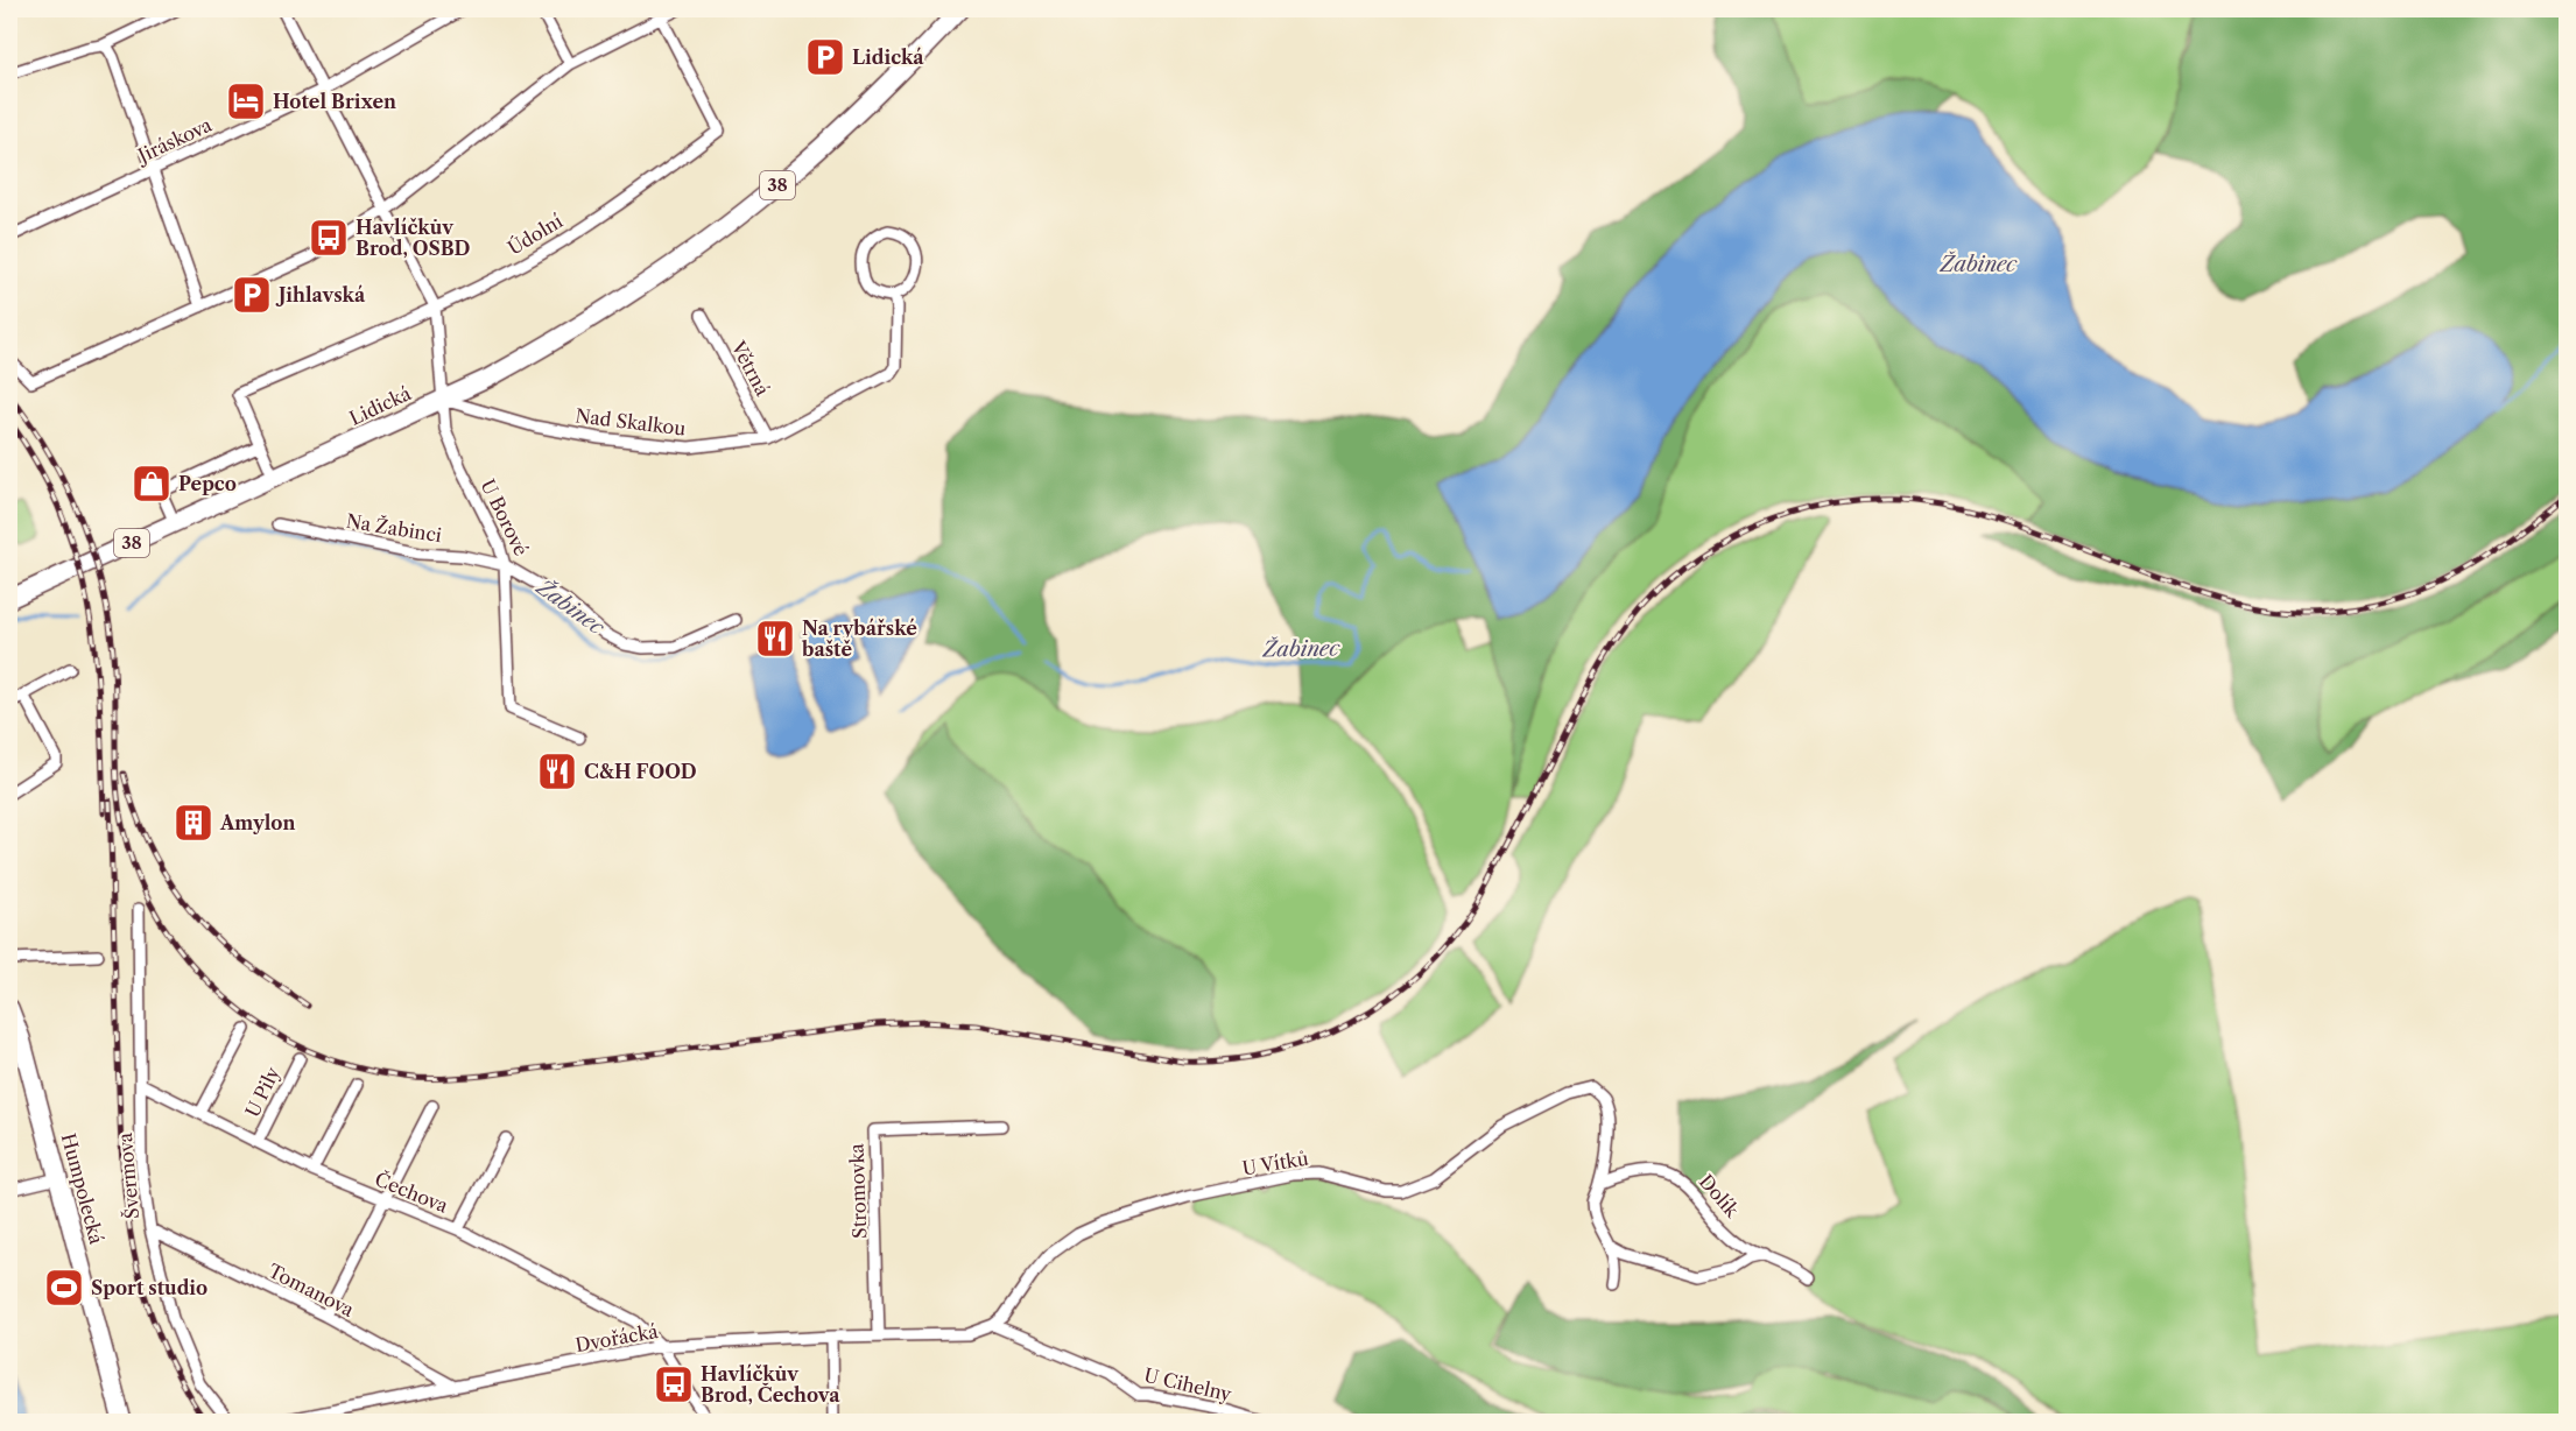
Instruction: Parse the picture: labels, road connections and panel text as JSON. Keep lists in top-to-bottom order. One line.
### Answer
{"streets":{"main road":["38","Lidická","Humpolecká"],"street":["Jiráskova","Údolní","Větrná","Nad Skalkou","U Borové","Na Žabinci","U Pily","U Vítků","Švermova","Stromovka","Čechova","Dolík","Tomanova","Dvořácká","U Cihelny"]},"crossings":[["Údolní","U Borové"],["Větrná","Nad Skalkou"],["Lidická","Nad Skalkou"],["Lidická","U Borové"],["Nad Skalkou","U Borové"],["U Borové","Na Žabinci"],["U Pily","Čechova"],["U Vítků","Dolík"],["U Vítků","Dvořácká"],["U Vítků","U Cihelny"],["Švermova","Čechova"],["Švermova","Tomanova"],["Stromovka","Dvořácká"],["Čechova","Dvořácká"],["Tomanova","Dvořácká"]],"water":["Žabinec"],"places":{"parking":["Lidická","Jihlavská"],"hotel":["Hotel Brixen"],"bus stop":["Havlíčkův Brod, OSBD","Havlíčkův Brod, Čechova"],"shop":["Pepco"],"restaurant":["Na rybářské baště","C&H FOOD"],"building":["Amylon"],"sports":["Sport studio"]}}
